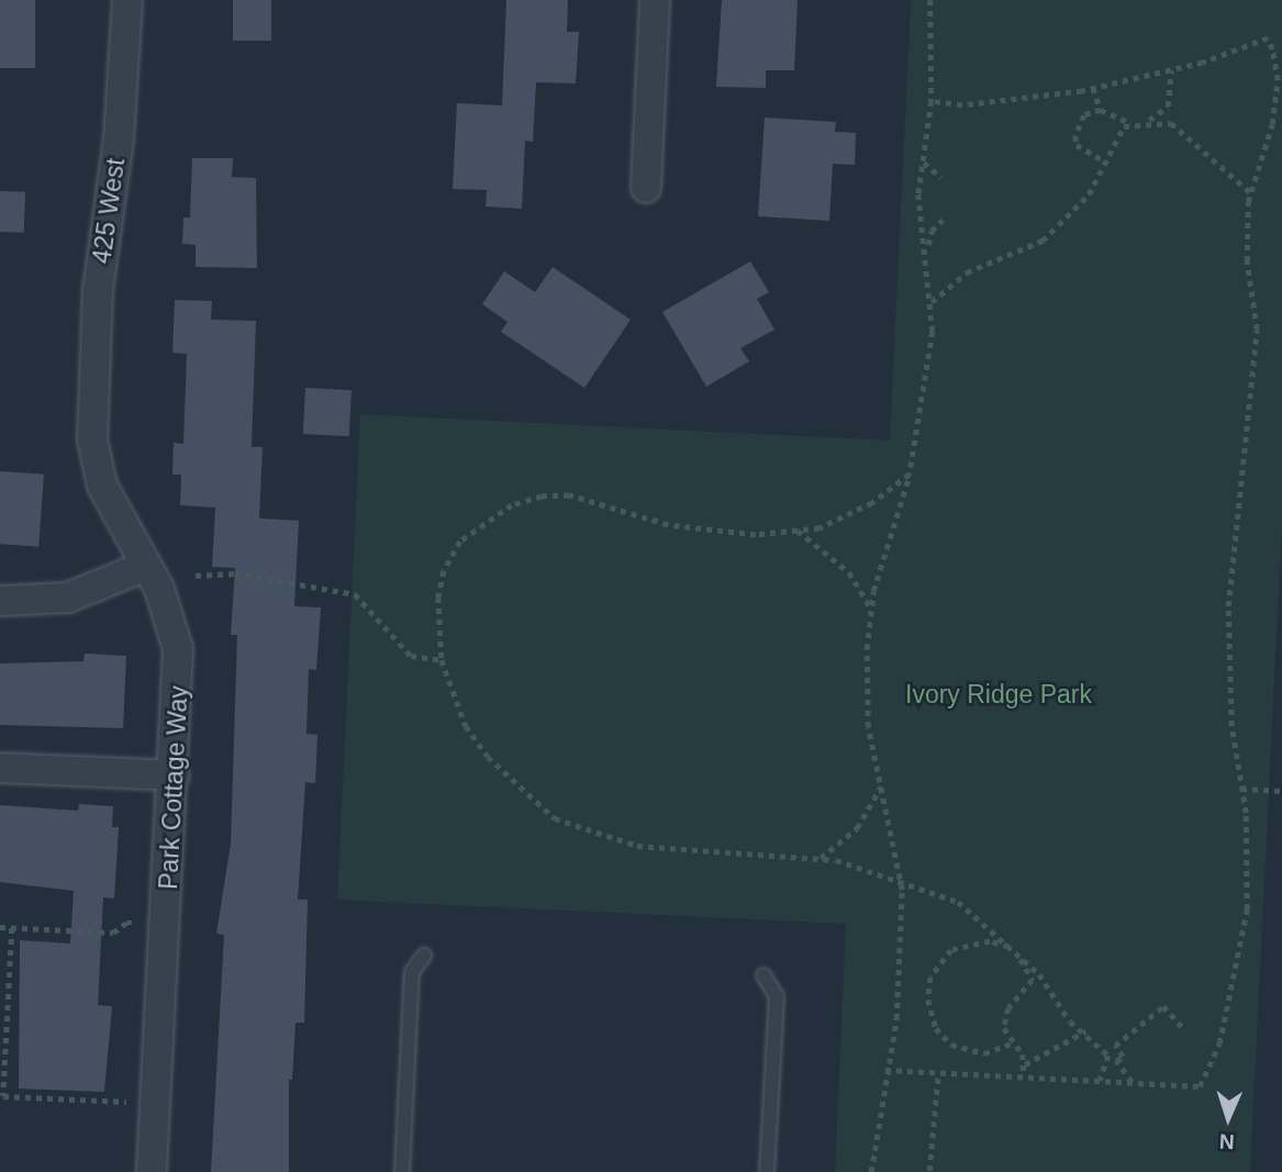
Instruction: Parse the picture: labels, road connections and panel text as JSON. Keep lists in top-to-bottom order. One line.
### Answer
{"streets":{"street":["425 West","Park Cottage Way"]},"crossings":[["425 West","Park Cottage Way"]],"parks":["Ivory Ridge Park"],"north":"bottom"}
